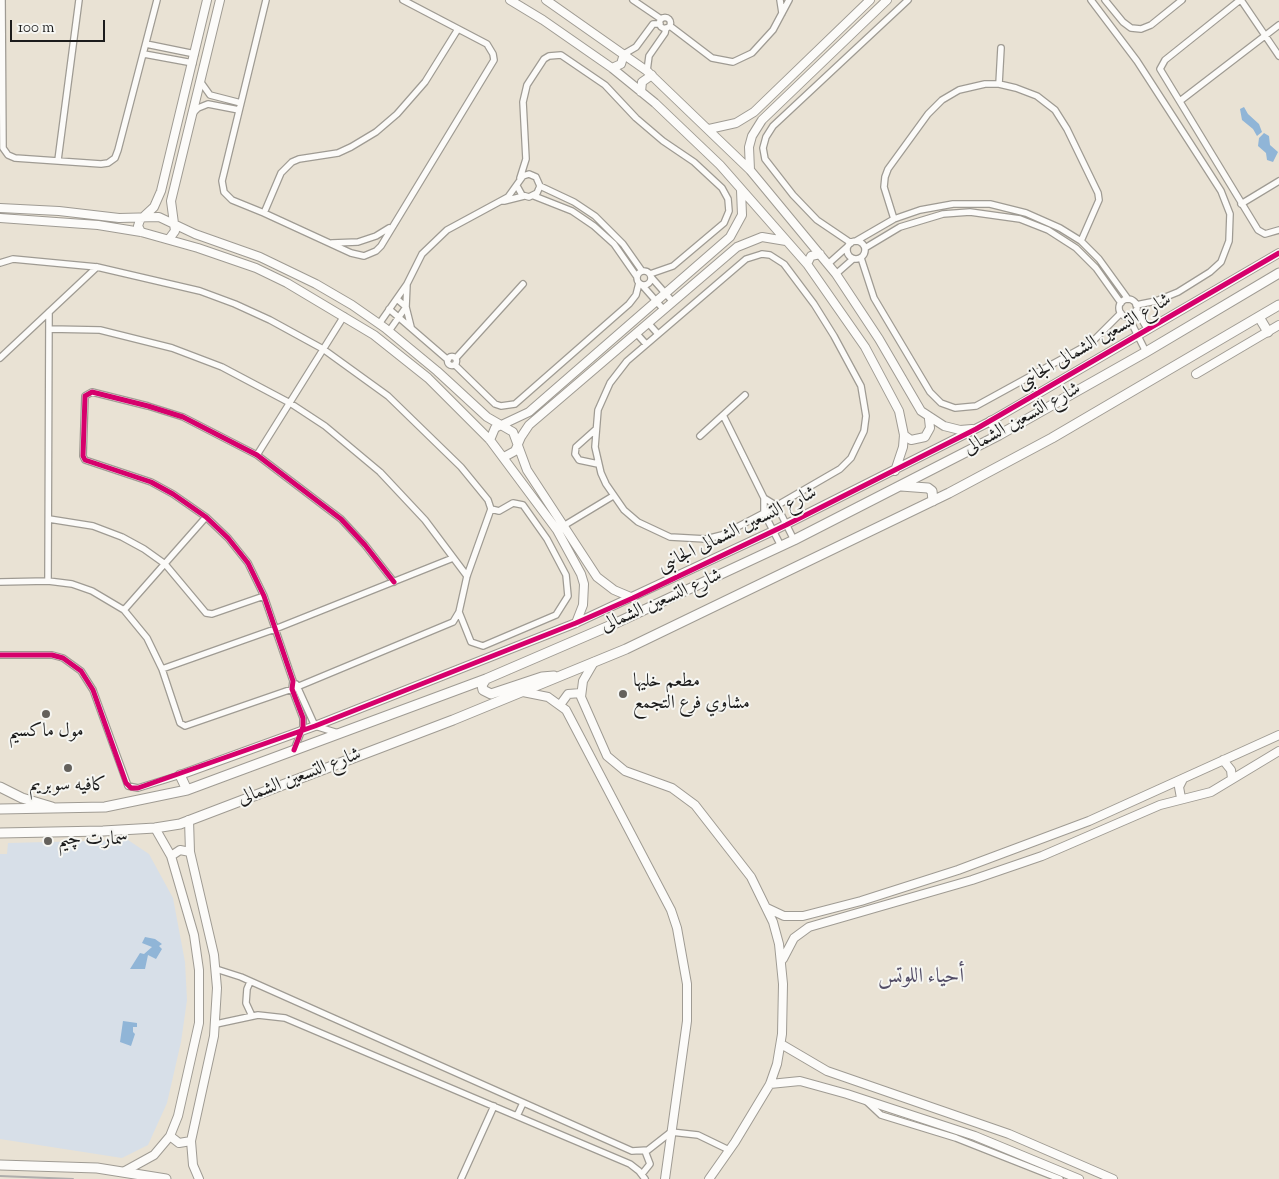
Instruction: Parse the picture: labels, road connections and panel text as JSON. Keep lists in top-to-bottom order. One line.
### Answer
{"streets":{"main road":["شارع التسعين الشمالى"],"street":["شارع التسعين الشمالى الجانبى"]},"districts":["أحياء اللوتس"],"places":["مطعم خليها مشاوي فرع التجمع","مول ماكسيم","كافيه سوبريم","سمارت چيم"],"scale_bar":"100 m"}
